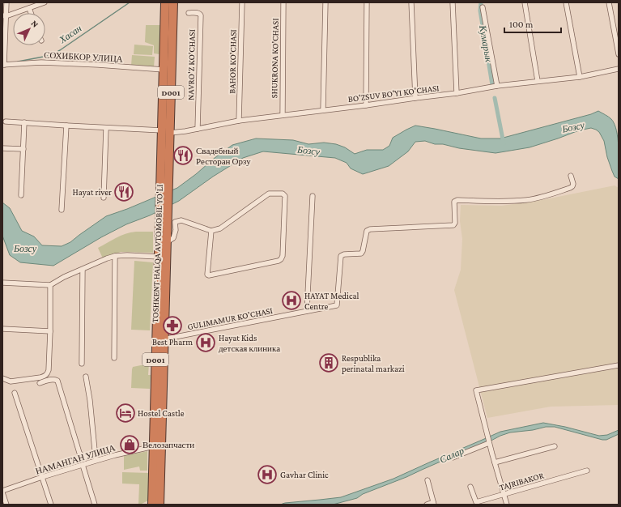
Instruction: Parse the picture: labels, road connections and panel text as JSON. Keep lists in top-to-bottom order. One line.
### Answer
{"streets":{"highway":["D001","TOSHKENT HALQA AVTOMOBIL YO'LI"],"street":["СОХИБКОР УЛИЦА","SHUKRONA KO'CHASI","BAHOR KO'CHASI","NAVRO'Z KO'CHASI","BO'ZSUV BO'YI KO'CHASI","GULIMAMUR KO'CHASI","НАМАНГАН УЛИЦА","TAJRIBAKOR"]},"crossings":[["СОХИБКОР УЛИЦА","TOSHKENT HALQA AVTOMOBIL YO'LI"],["SHUKRONA KO'CHASI","BO'ZSUV BO'YI KO'CHASI"],["BAHOR KO'CHASI","BO'ZSUV BO'YI KO'CHASI"],["NAVRO'Z KO'CHASI","BO'ZSUV BO'YI KO'CHASI"],["BO'ZSUV BO'YI KO'CHASI","TOSHKENT HALQA AVTOMOBIL YO'LI"],["TOSHKENT HALQA AVTOMOBIL YO'LI","GULIMAMUR KO'CHASI"],["TOSHKENT HALQA AVTOMOBIL YO'LI","НАМАНГАН УЛИЦА"]],"water":["Хасан","Кумарык","Бозсу","Салар"],"places":{"restaurant":["Свадебный Ресторан Орзу","Hayat river"],"hospital":["HAYAT Medical Centre","Hayat Kids детская клиника","Gavhar Clinic"],"pharmacy":["Best Pharm"],"building":["Respublika perinatal markazi"],"hotel":["Hostel Castle"],"shop":["Велозапчасти"]},"scale_bar":"100 m","north":"top right"}
